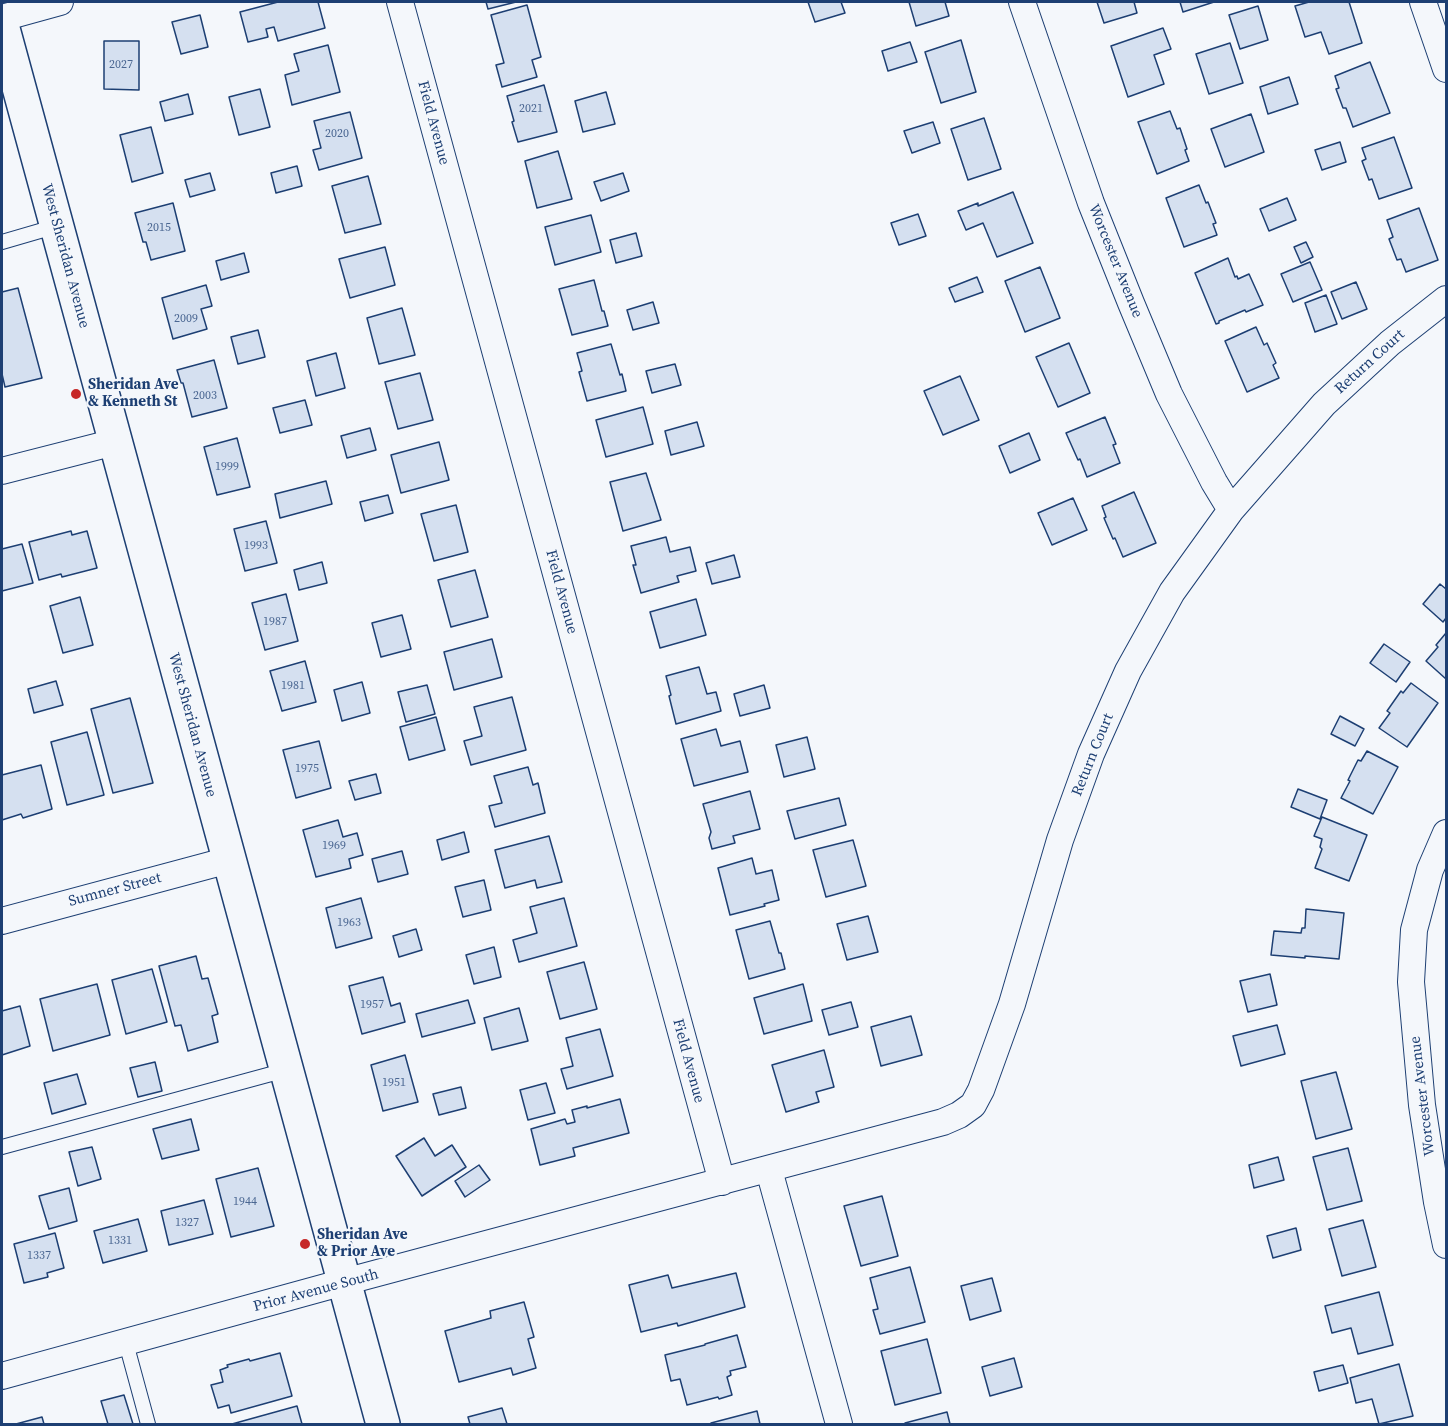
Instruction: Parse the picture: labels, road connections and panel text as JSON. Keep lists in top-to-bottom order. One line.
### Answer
{"streets":{"street":["Field Avenue","West Sheridan Avenue","Worcester Avenue","Return Court","Sumner Street","Prior Avenue South"]},"crossings":[["Field Avenue","Prior Avenue South"],["West Sheridan Avenue","Sumner Street"],["West Sheridan Avenue","Prior Avenue South"],["Worcester Avenue","Return Court"],["Return Court","Prior Avenue South"]],"places":["Sheridan Ave & Kenneth St","Sheridan Ave & Prior Ave"],"house_numbers":["2027","2021","2020","2015","2009","2003","1999","1993","1987","1981","1975","1969","1963","1957","1951","1944","1327","1331","1337"]}
